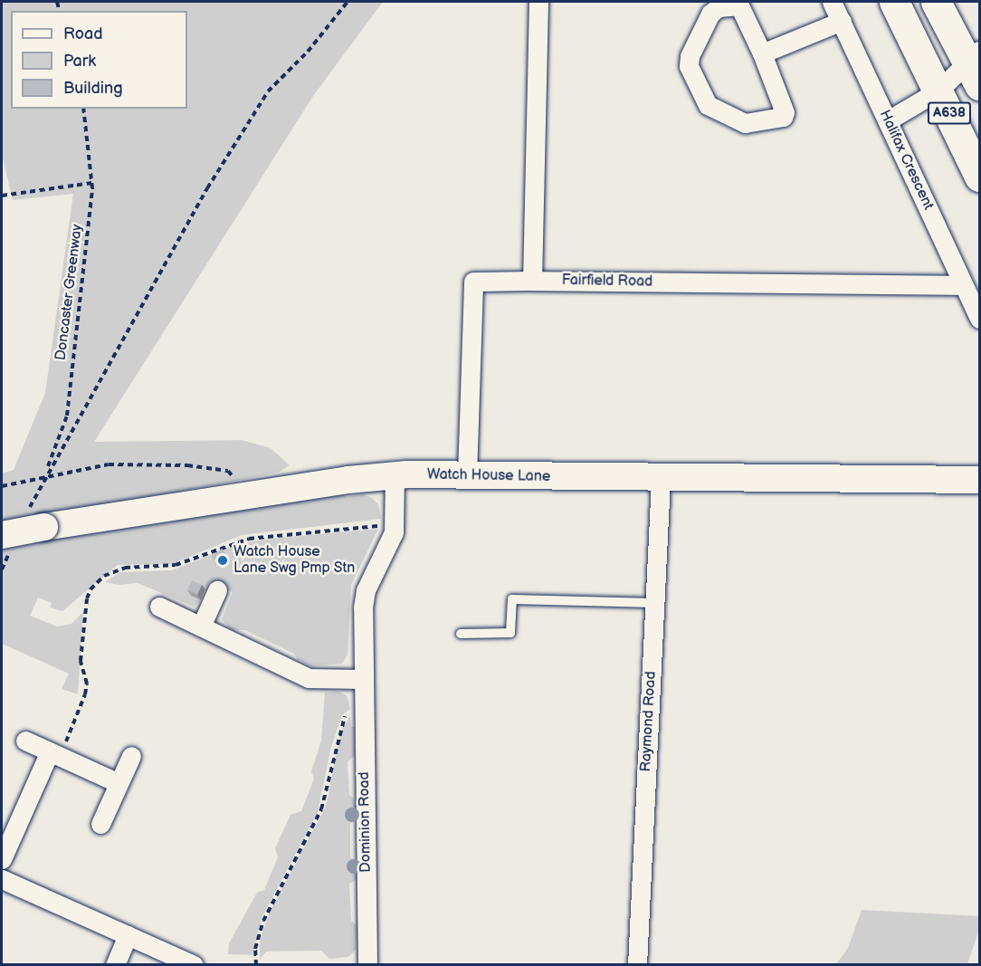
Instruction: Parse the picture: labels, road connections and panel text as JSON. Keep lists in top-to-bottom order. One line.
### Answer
{"streets":{"highway":["A638"],"street":["Halifax Crescent","Fairfield Road","Watch House Lane","Raymond Road","Dominion Road"],"path":["Doncaster Greenway"]},"crossings":[["Halifax Crescent","Fairfield Road"],["Fairfield Road","Watch House Lane"],["Watch House Lane","Raymond Road"],["Watch House Lane","Dominion Road"]],"places":["Watch House Lane Swg Pmp Stn"],"legend":["Road","Park","Building"]}
